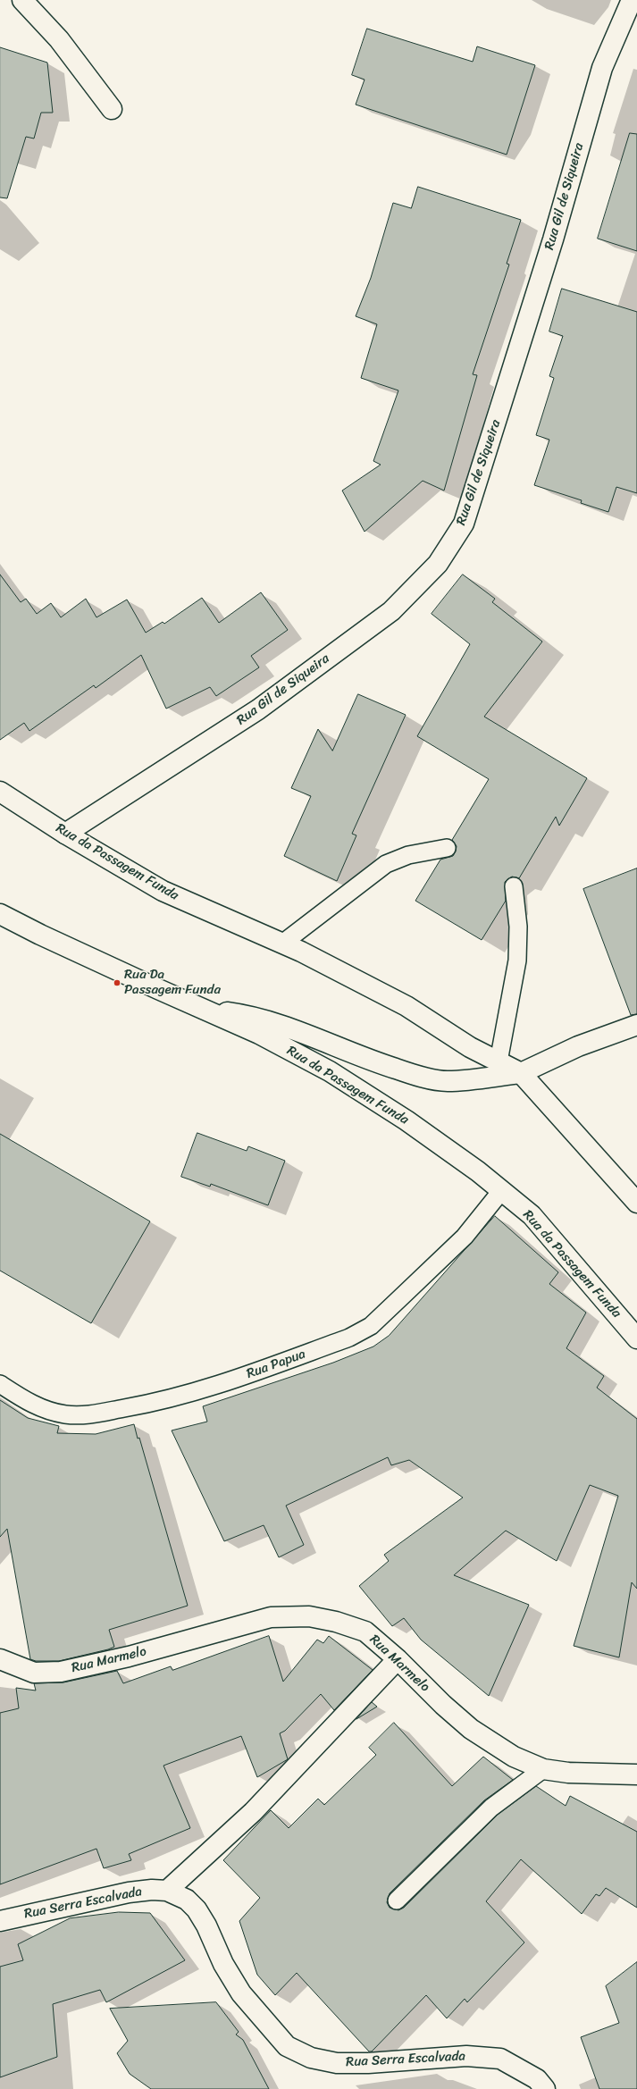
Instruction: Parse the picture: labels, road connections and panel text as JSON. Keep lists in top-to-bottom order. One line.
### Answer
{"streets":{"street":["Rua Gil de Siqueira","Rua da Passagem Funda","Rua Marmelo","Rua Serra Escalvada"],"lane":["Rua Papua"]},"crossings":[["Rua Gil de Siqueira","Rua da Passagem Funda"],["Rua da Passagem Funda","Rua Papua"]],"places":["Rua Da Passagem Funda"]}
